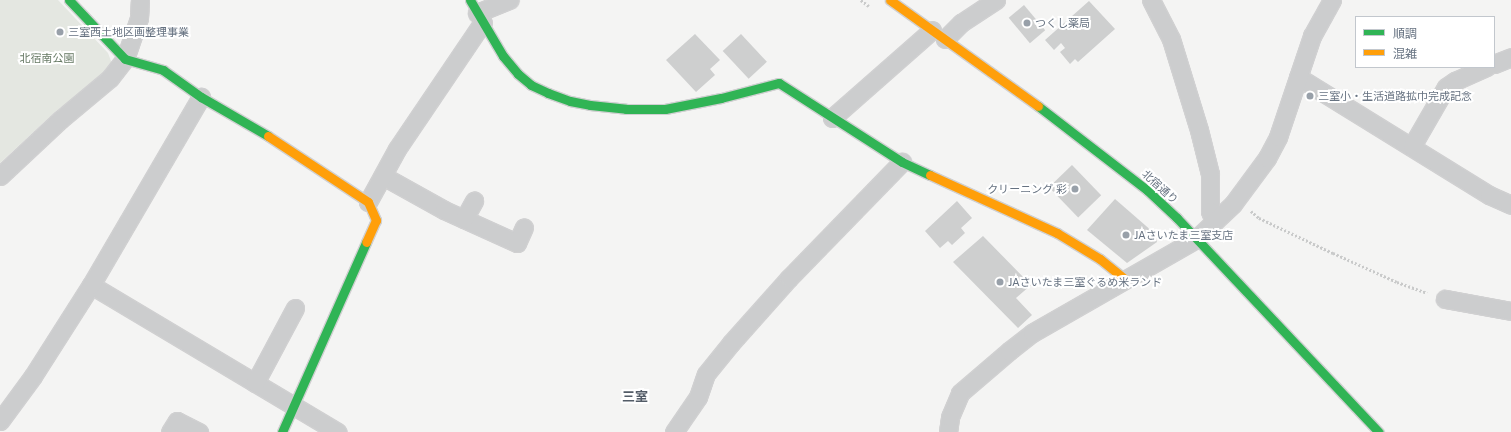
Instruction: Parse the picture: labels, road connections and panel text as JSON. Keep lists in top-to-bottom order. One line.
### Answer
{"streets":{"street":["北宿通り"]},"districts":["三室"],"parks":["北宿南公園"],"places":["つくし薬局","三室西土地区画整理事業","三室小・生活道路拡巾完成記念","クリーニング 彩","JAさいたま三室支店","JAさいたま三室ぐるめ米ランド"],"legend":["順調","混雑"]}
